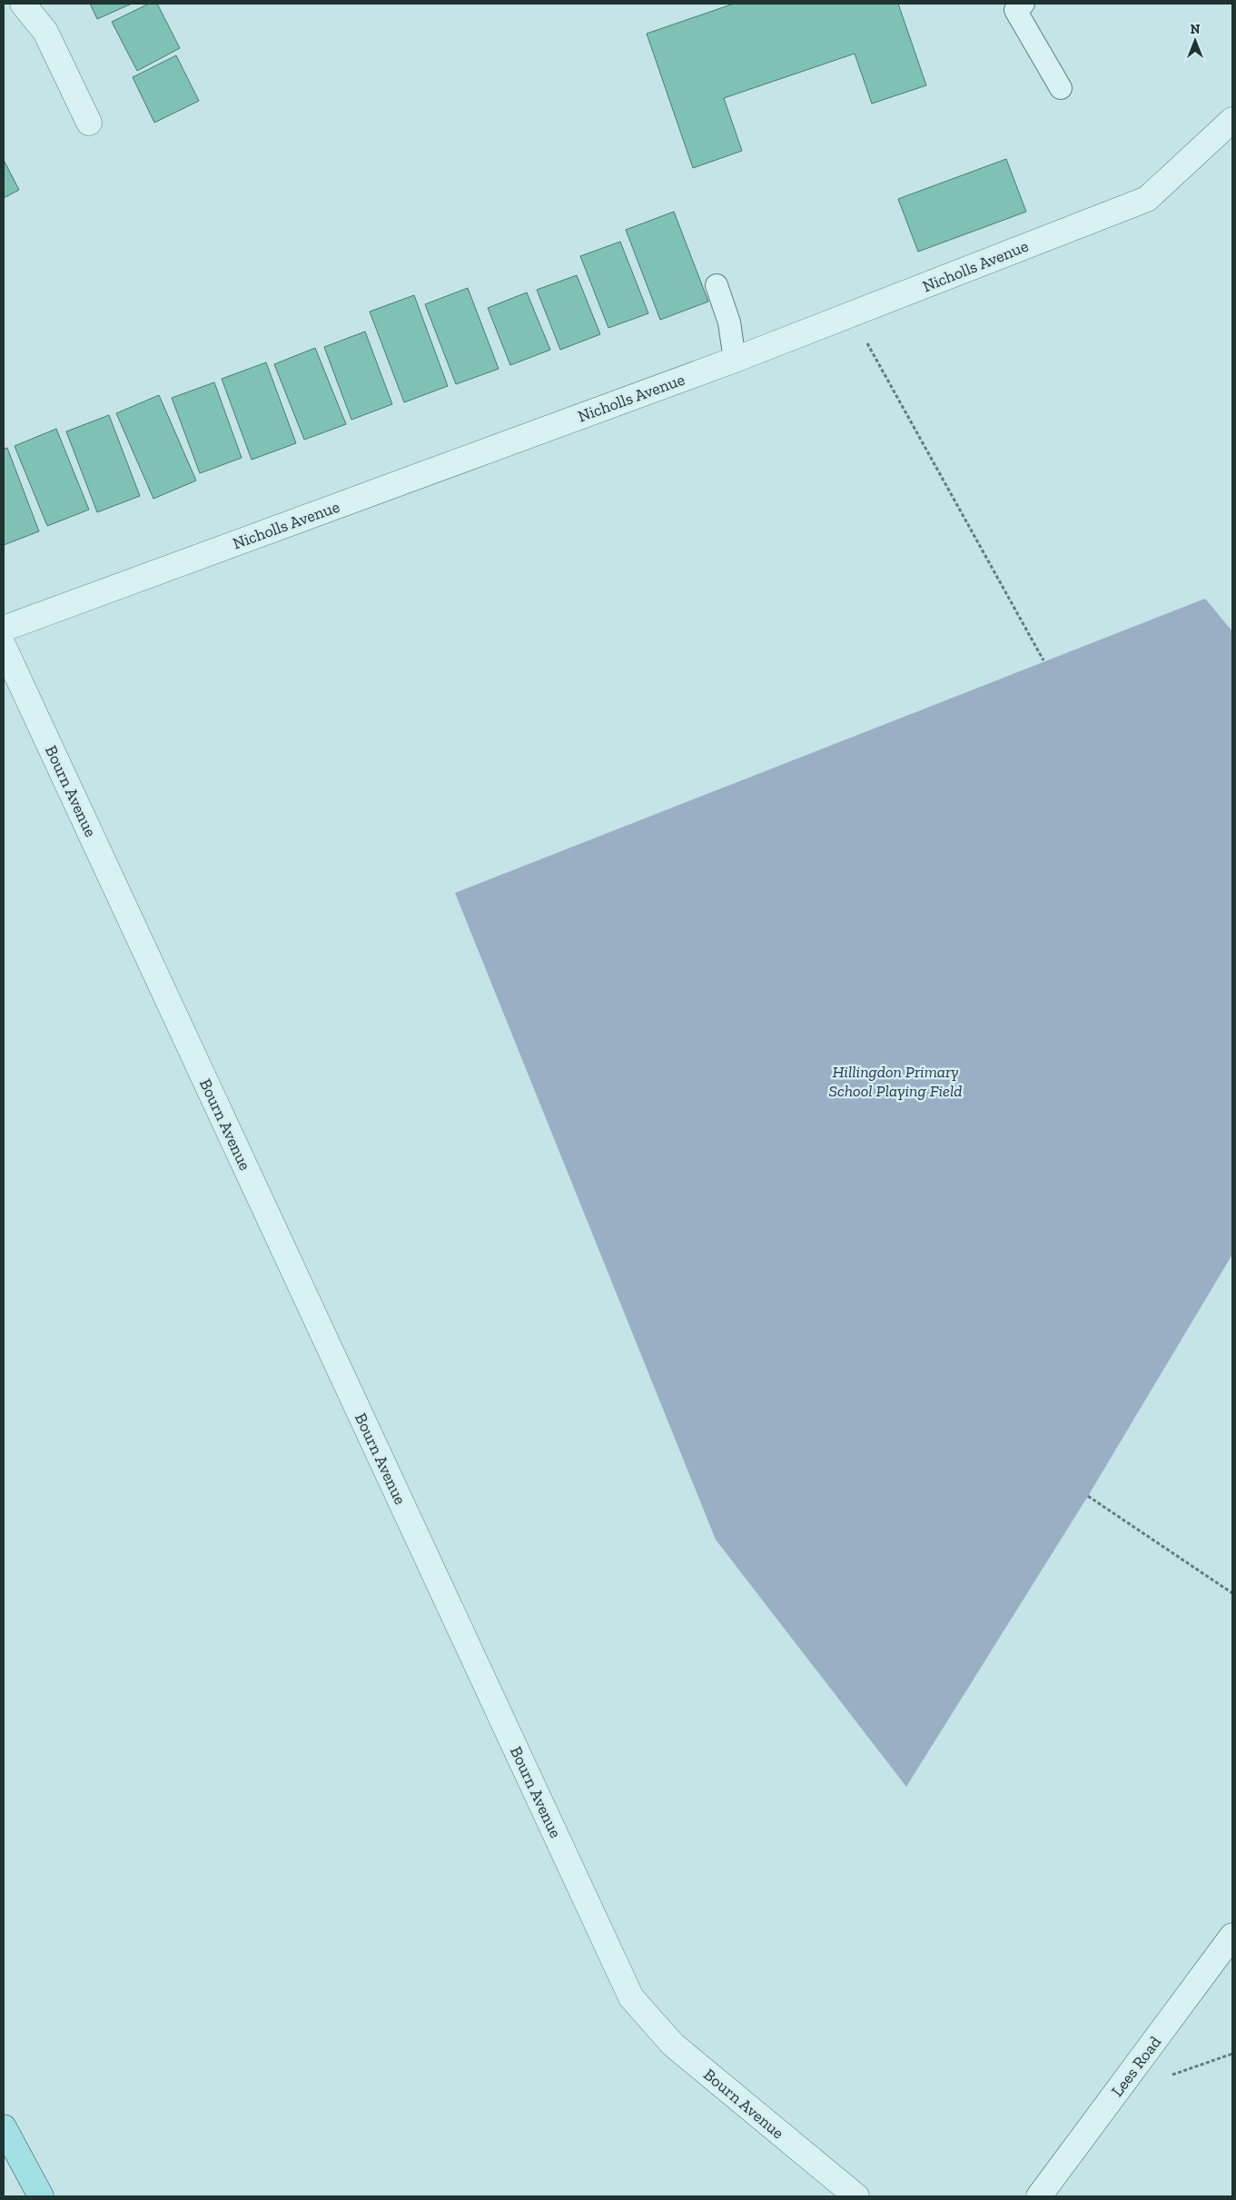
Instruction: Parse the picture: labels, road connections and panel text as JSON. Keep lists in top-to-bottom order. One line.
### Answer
{"streets":{"street":["Nicholls Avenue","Bourn Avenue","Lees Road"]},"parks":["Hillingdon Primary School Playing Field"],"north":"top"}
